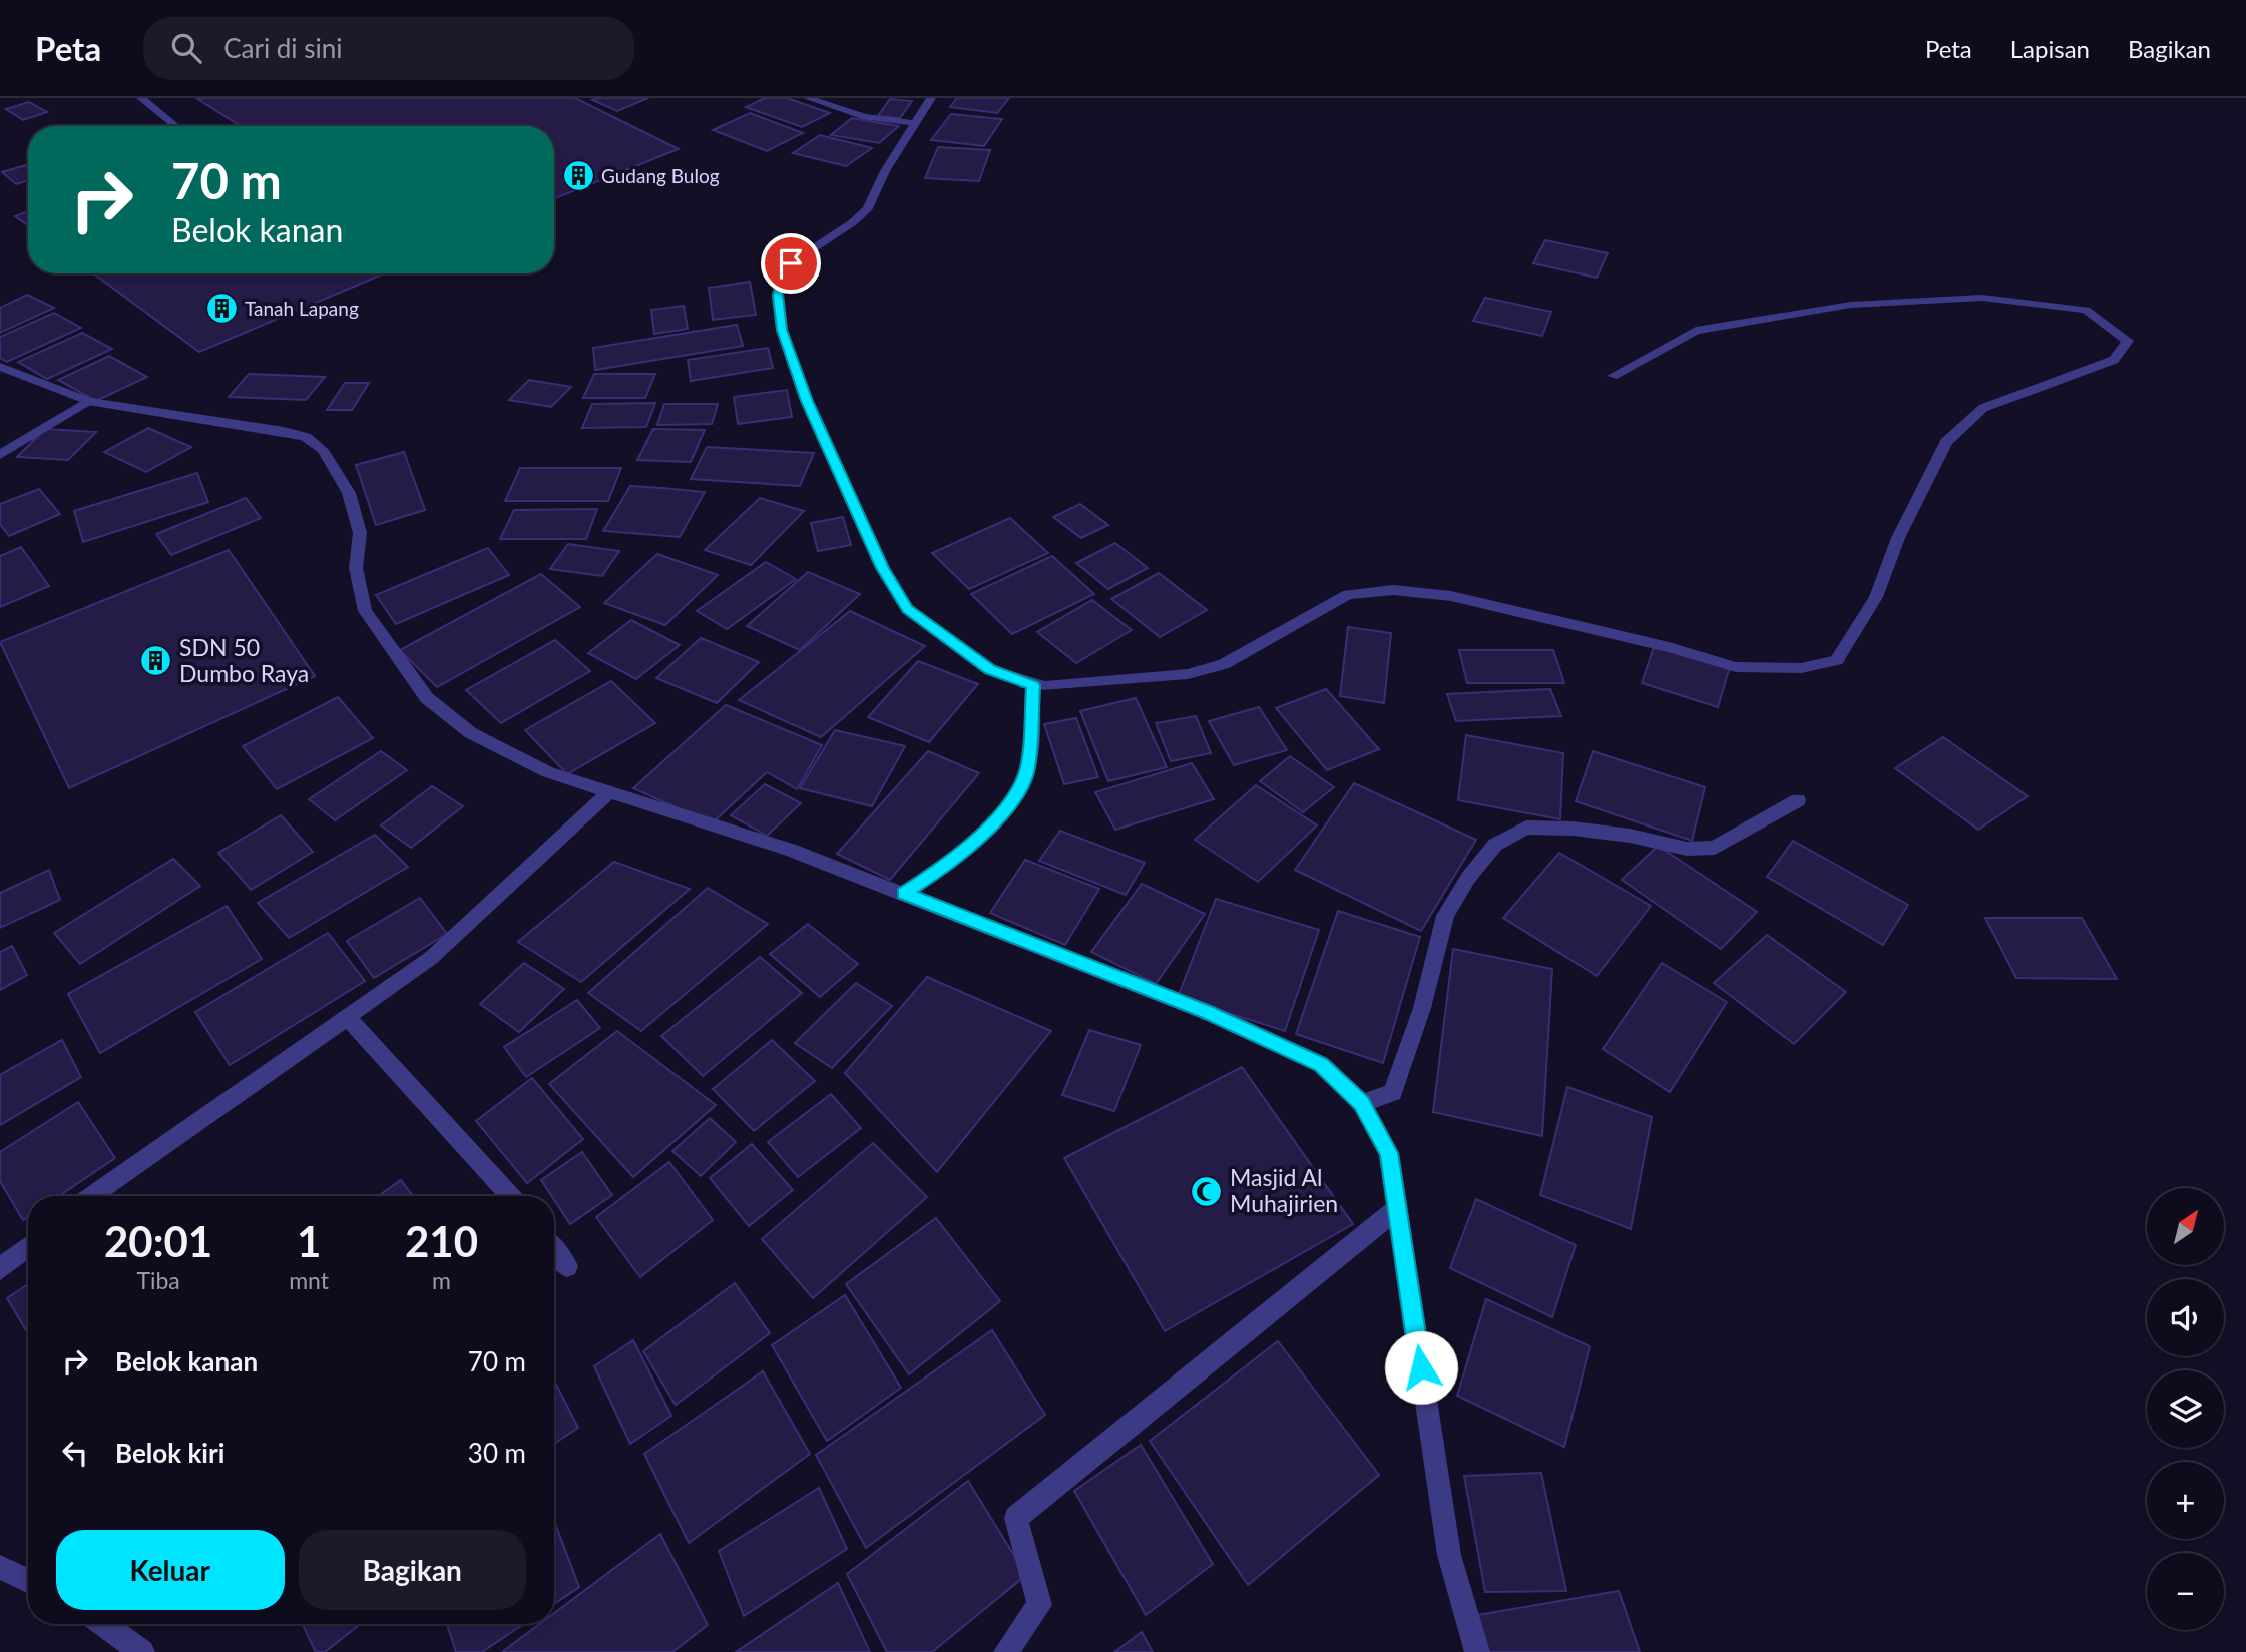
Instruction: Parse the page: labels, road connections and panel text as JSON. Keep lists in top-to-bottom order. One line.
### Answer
{"places":{"building":["Gudang Bulog","Tanah Lapang","SDN 50 Dumbo Raya"],"mosque":["Masjid Al Muhajirien"]},"north":"top right","page":{"header":"Peta","search":"Cari di sini","nav":["Peta","Lapisan","Bagikan"],"turn":["70 m","Belok kanan"],"map_buttons":["+","−"],"eta":["20:01","Tiba","1","mnt","210","m"],"list":[{"name":"Belok kanan","value":"70 m"},{"name":"Belok kiri","value":"30 m"}],"buttons":["Keluar","Bagikan"]}}
